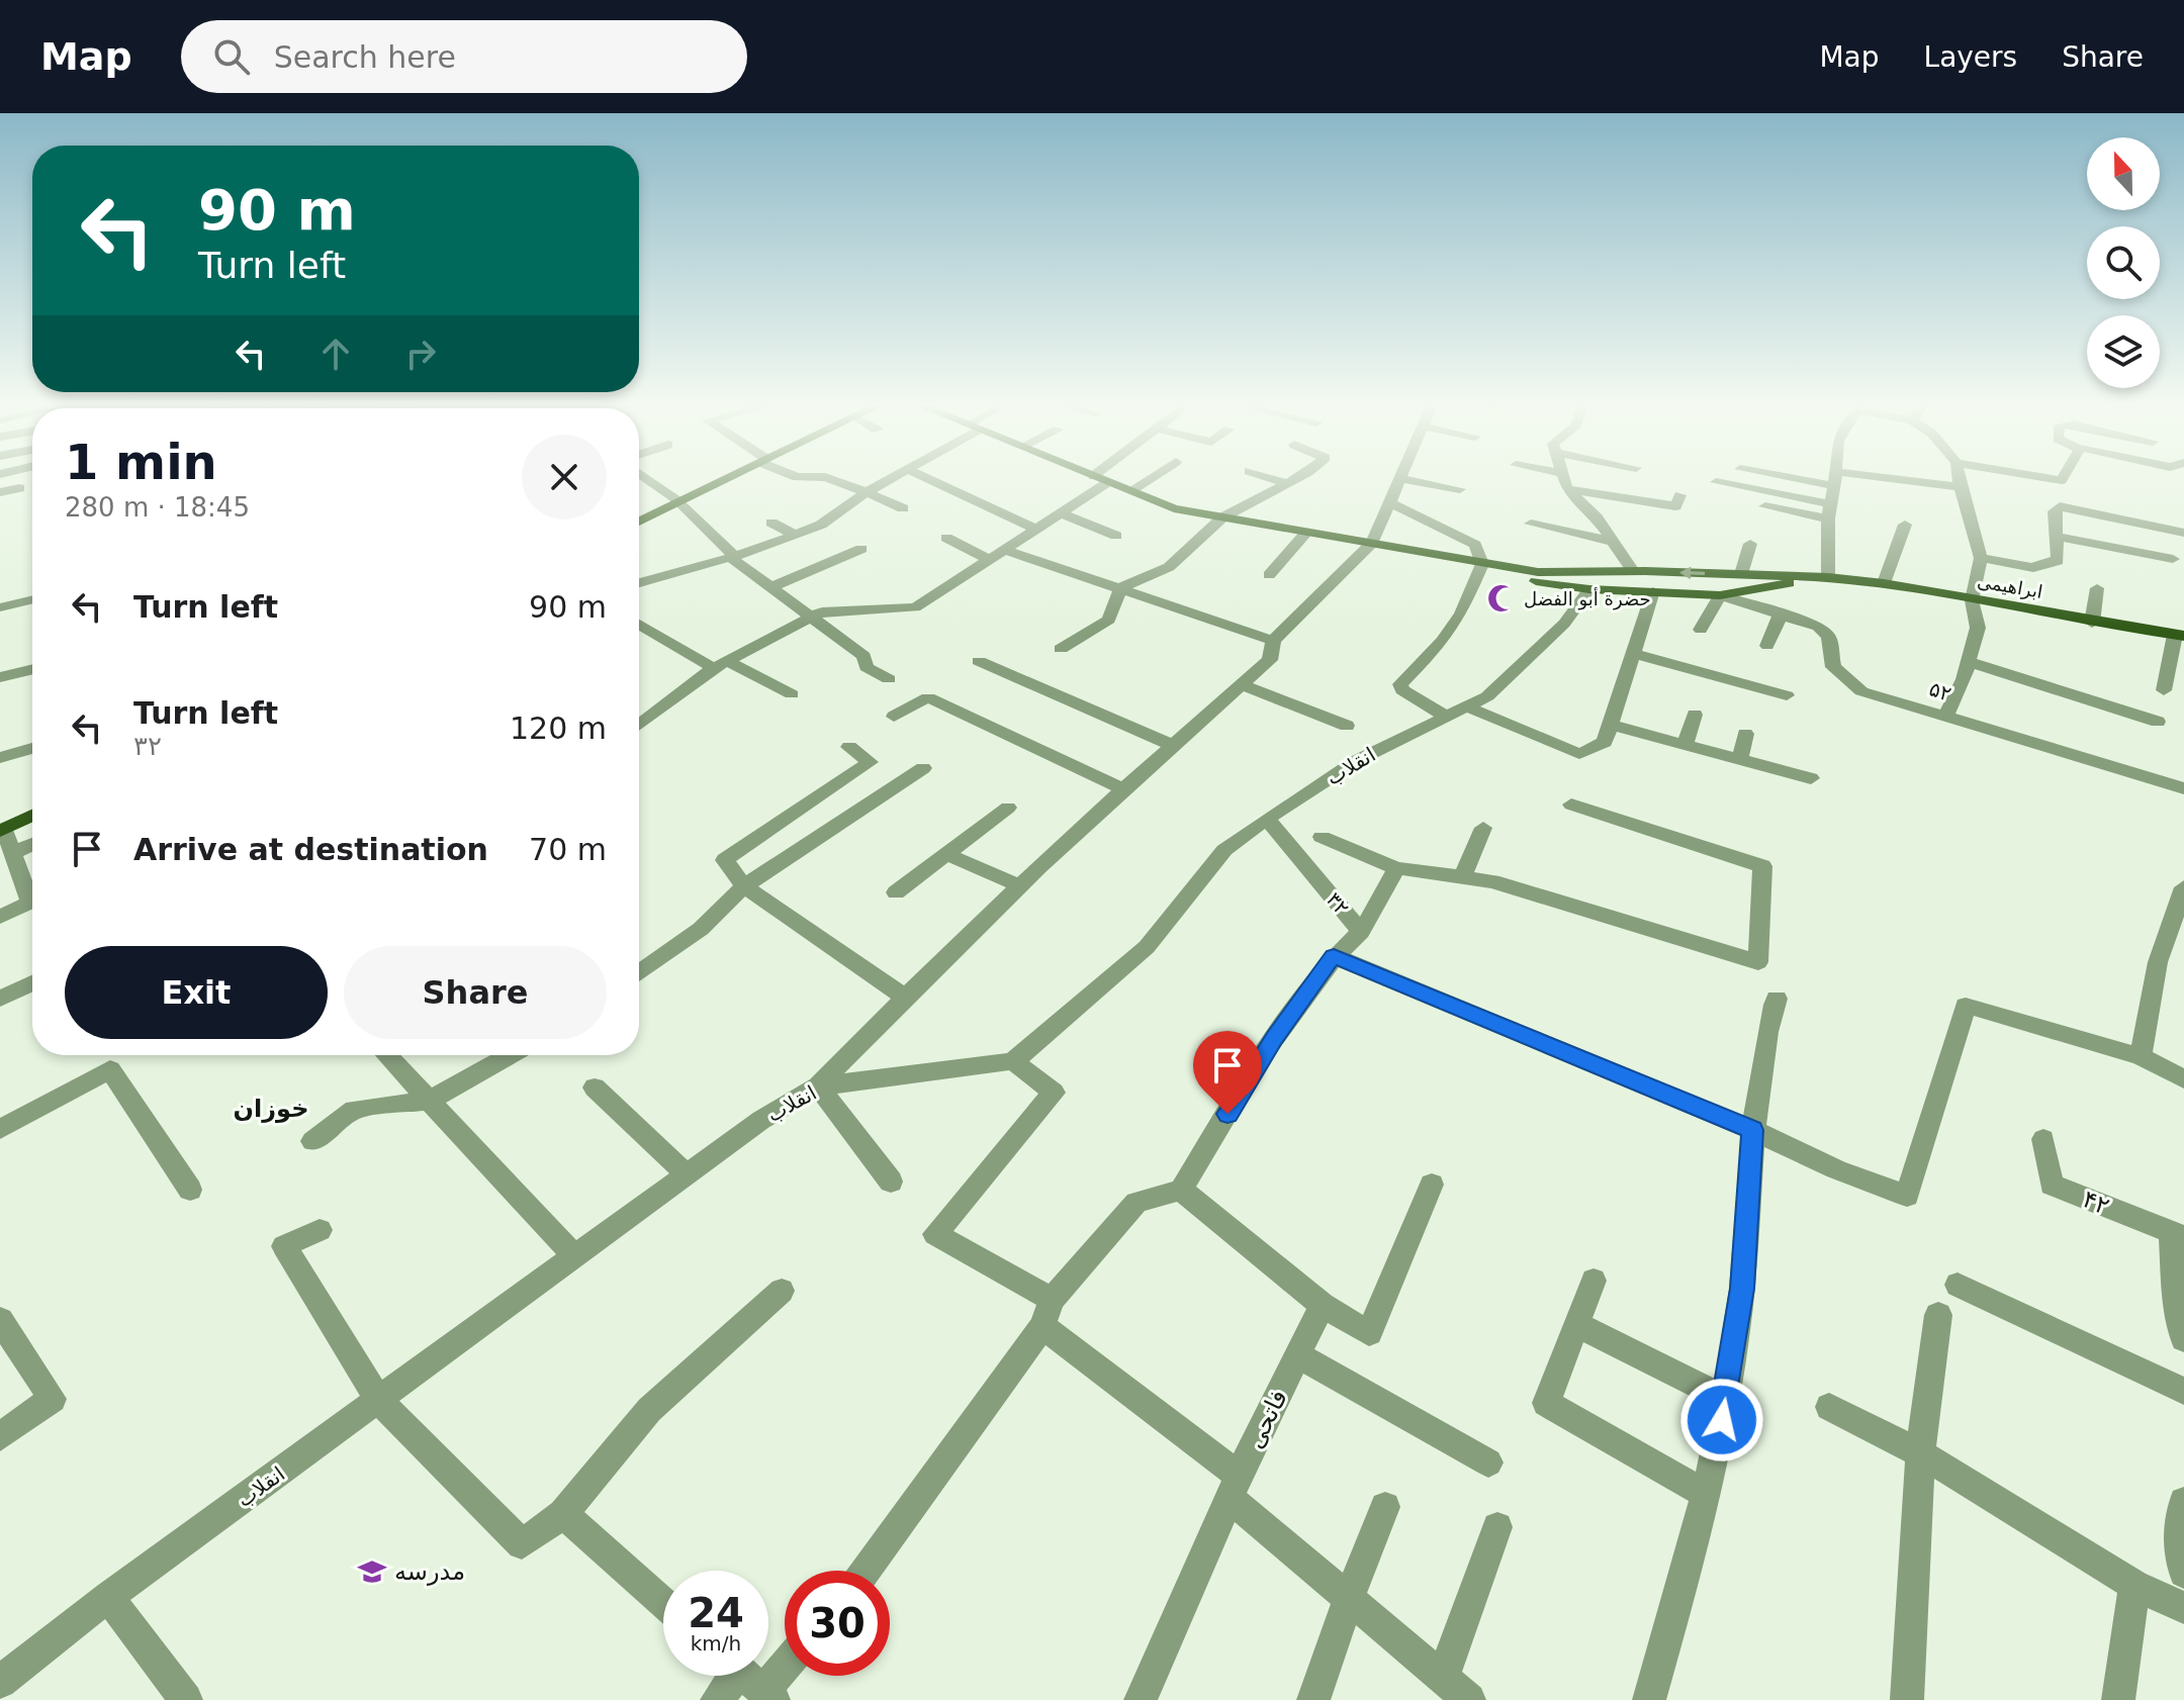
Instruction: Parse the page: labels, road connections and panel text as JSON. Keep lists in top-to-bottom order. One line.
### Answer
{"streets":{"main road":["ابراهیمی"],"street":["۵۲","انقلاب","۳۲","۴۲","فاتحی"]},"crossings":[["انقلاب","۳۲"]],"districts":["خوزان"],"places":{"mosque":["حضرة أبو الفضل"],"school or university":["مدرسه"]},"north":"top","page":{"header":"Map","search":"Search here","nav":["Map","Layers","Share"],"turn":["90 m","Turn left"],"heading":["1 min","280 m · 18:45"],"list":[{"name":"Turn left","value":"90 m"},{"name":"Turn left","note":"۳۲","value":"120 m"},{"name":"Arrive at destination","value":"70 m"}],"buttons":["Exit","Share"],"speed":"24 km/h","limit":"30"}}
